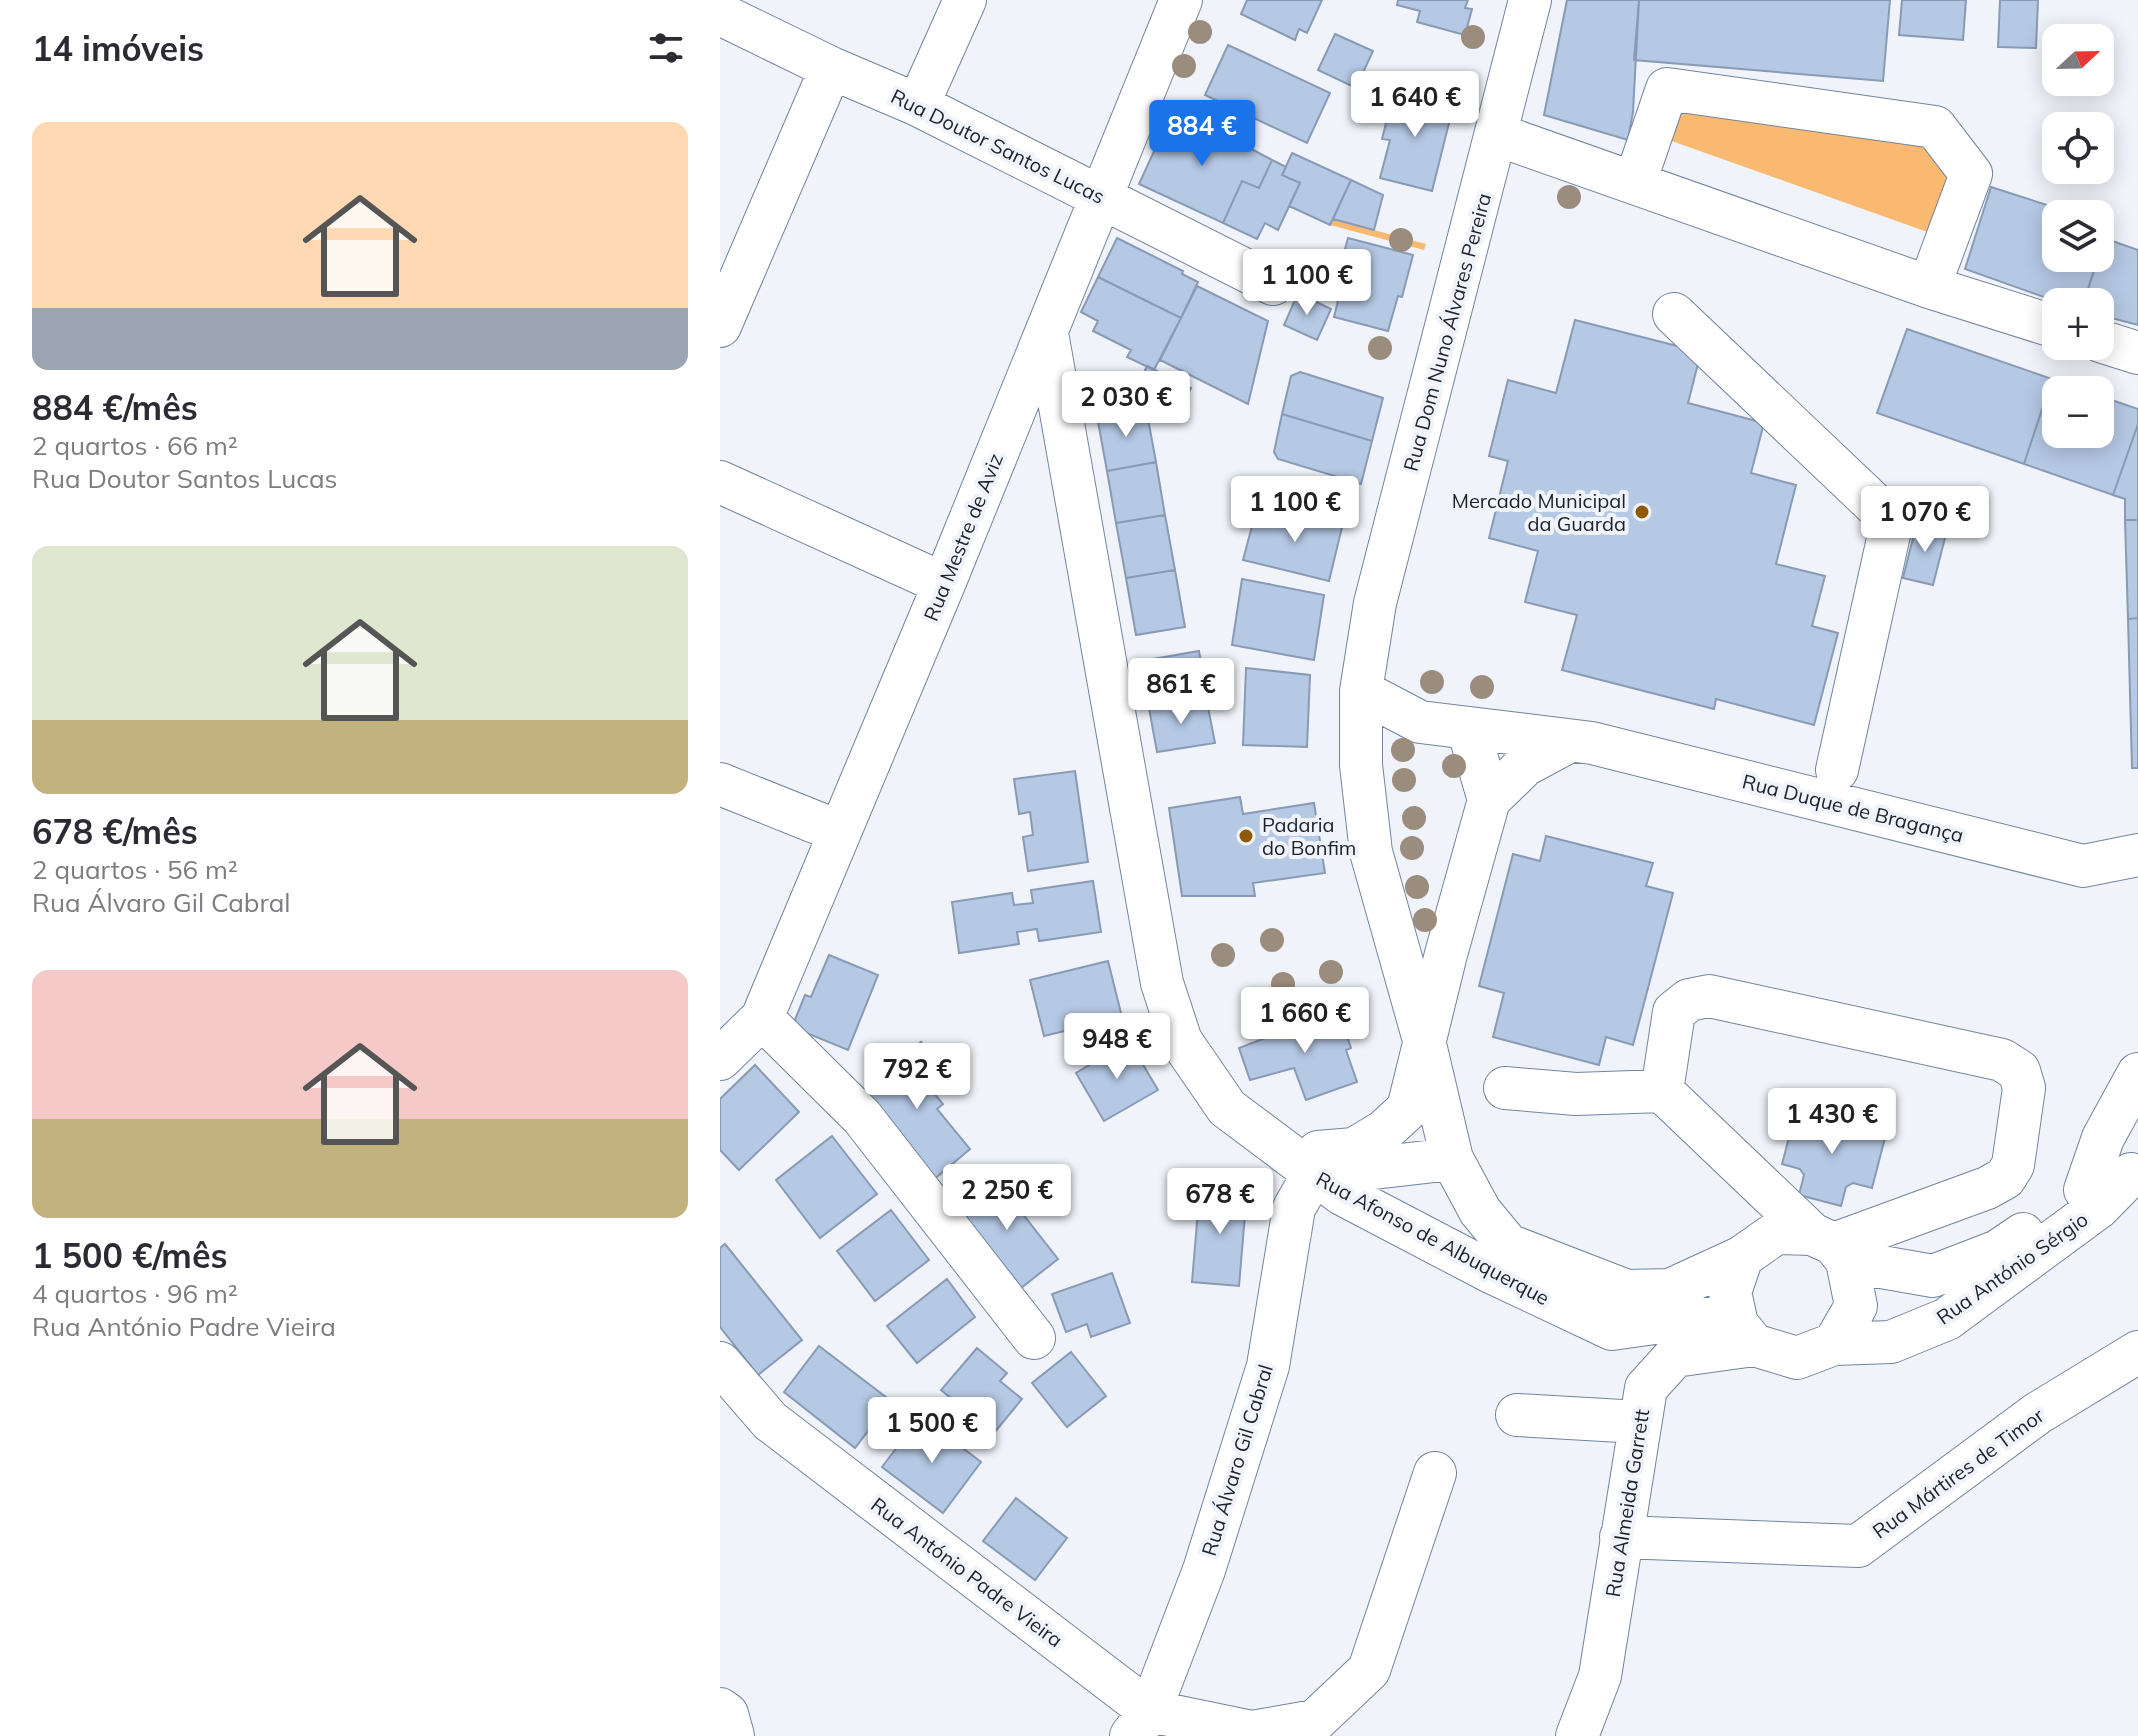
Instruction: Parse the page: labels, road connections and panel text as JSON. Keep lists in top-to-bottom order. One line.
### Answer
{"streets":{"street":["Rua Doutor Santos Lucas","Rua Dom Nuno Álvares Pereira","Rua Mestre de Aviz","Rua Duque de Bragança","Rua Afonso de Albuquerque","Rua António Sérgio","Rua Álvaro Gil Cabral","Rua Mártires de Timor","Rua Almeida Garrett","Rua António Padre Vieira"]},"crossings":[["Rua Doutor Santos Lucas","Rua Mestre de Aviz"],["Rua Dom Nuno Álvares Pereira","Rua Duque de Bragança"],["Rua Dom Nuno Álvares Pereira","Rua Afonso de Albuquerque"],["Rua Dom Nuno Álvares Pereira","Rua António Sérgio"],["Rua Dom Nuno Álvares Pereira","Rua Álvaro Gil Cabral"],["Rua Dom Nuno Álvares Pereira","Rua Almeida Garrett"],["Rua Mestre de Aviz","Rua Afonso de Albuquerque"],["Rua Afonso de Albuquerque","Rua António Sérgio"],["Rua Afonso de Albuquerque","Rua Álvaro Gil Cabral"],["Rua Afonso de Albuquerque","Rua Almeida Garrett"],["Rua António Sérgio","Rua Almeida Garrett"],["Rua Álvaro Gil Cabral","Rua António Padre Vieira"],["Rua Mártires de Timor","Rua Almeida Garrett"]],"places":["Mercado Municipal da Guarda","Padaria do Bonfim"],"north":"right","page":{"heading":"14 imóveis","map_buttons":["+","−"],"price":["1 640 €","884 €","1 100 €","2 030 €","1 100 €","1 070 €","861 €","1 660 €","948 €","792 €","1 430 €","2 250 €","678 €","1 500 €"],"list":[{"name":"884 €/mês","note":"2 quartos · 66 m² · Rua Doutor Santos Lucas"},{"name":"678 €/mês","note":"2 quartos · 56 m² · Rua Álvaro Gil Cabral"},{"name":"1 500 €/mês","note":"4 quartos · 96 m² · Rua António Padre Vieira"}]}}
